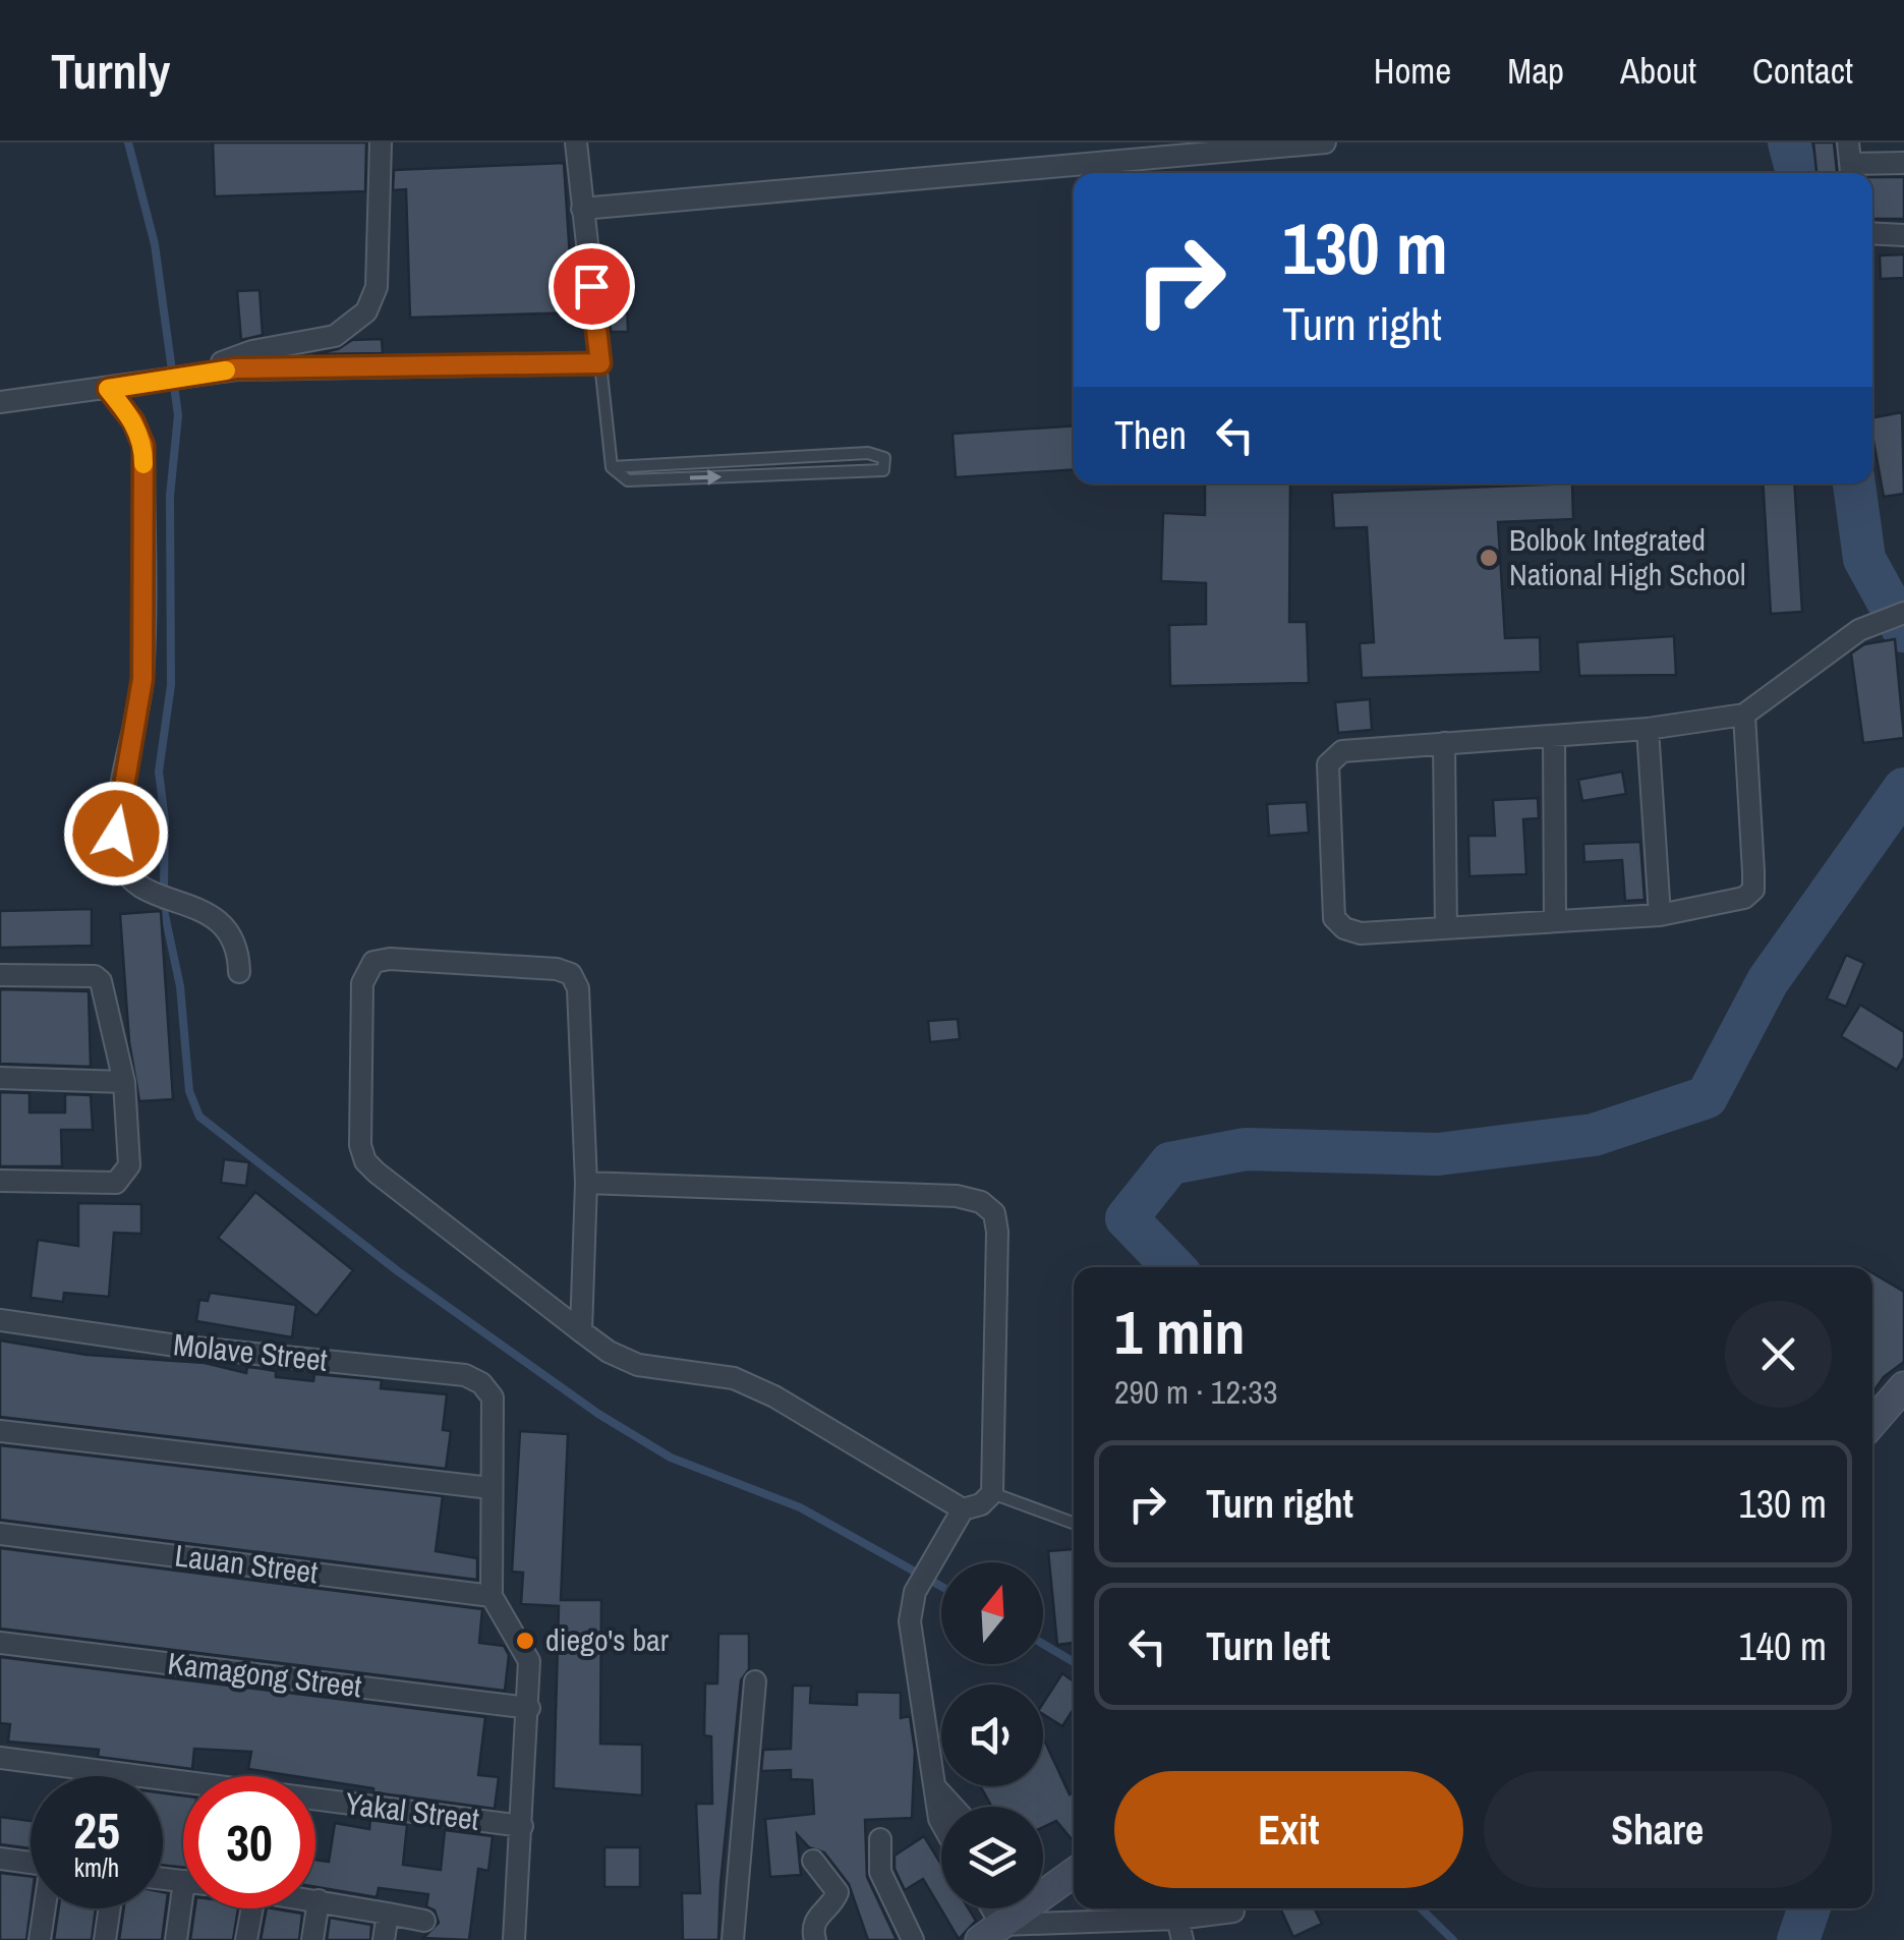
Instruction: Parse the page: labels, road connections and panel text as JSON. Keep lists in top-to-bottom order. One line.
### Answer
{"streets":{"street":["Molave Street","Lauan Street","Kamagong Street","Yakal Street"]},"places":["Bolbok Integrated National High School","diego's bar"],"north":"top","page":{"header":"Turnly","nav":["Home","Map","About","Contact"],"turn":["130 m","Turn right"],"then":"Then","heading":["1 min","290 m · 12:33"],"list":[{"name":"Turn right","value":"130 m"},{"name":"Turn left","value":"140 m"}],"buttons":["Exit","Share"],"speed":"25 km/h","limit":"30"}}
